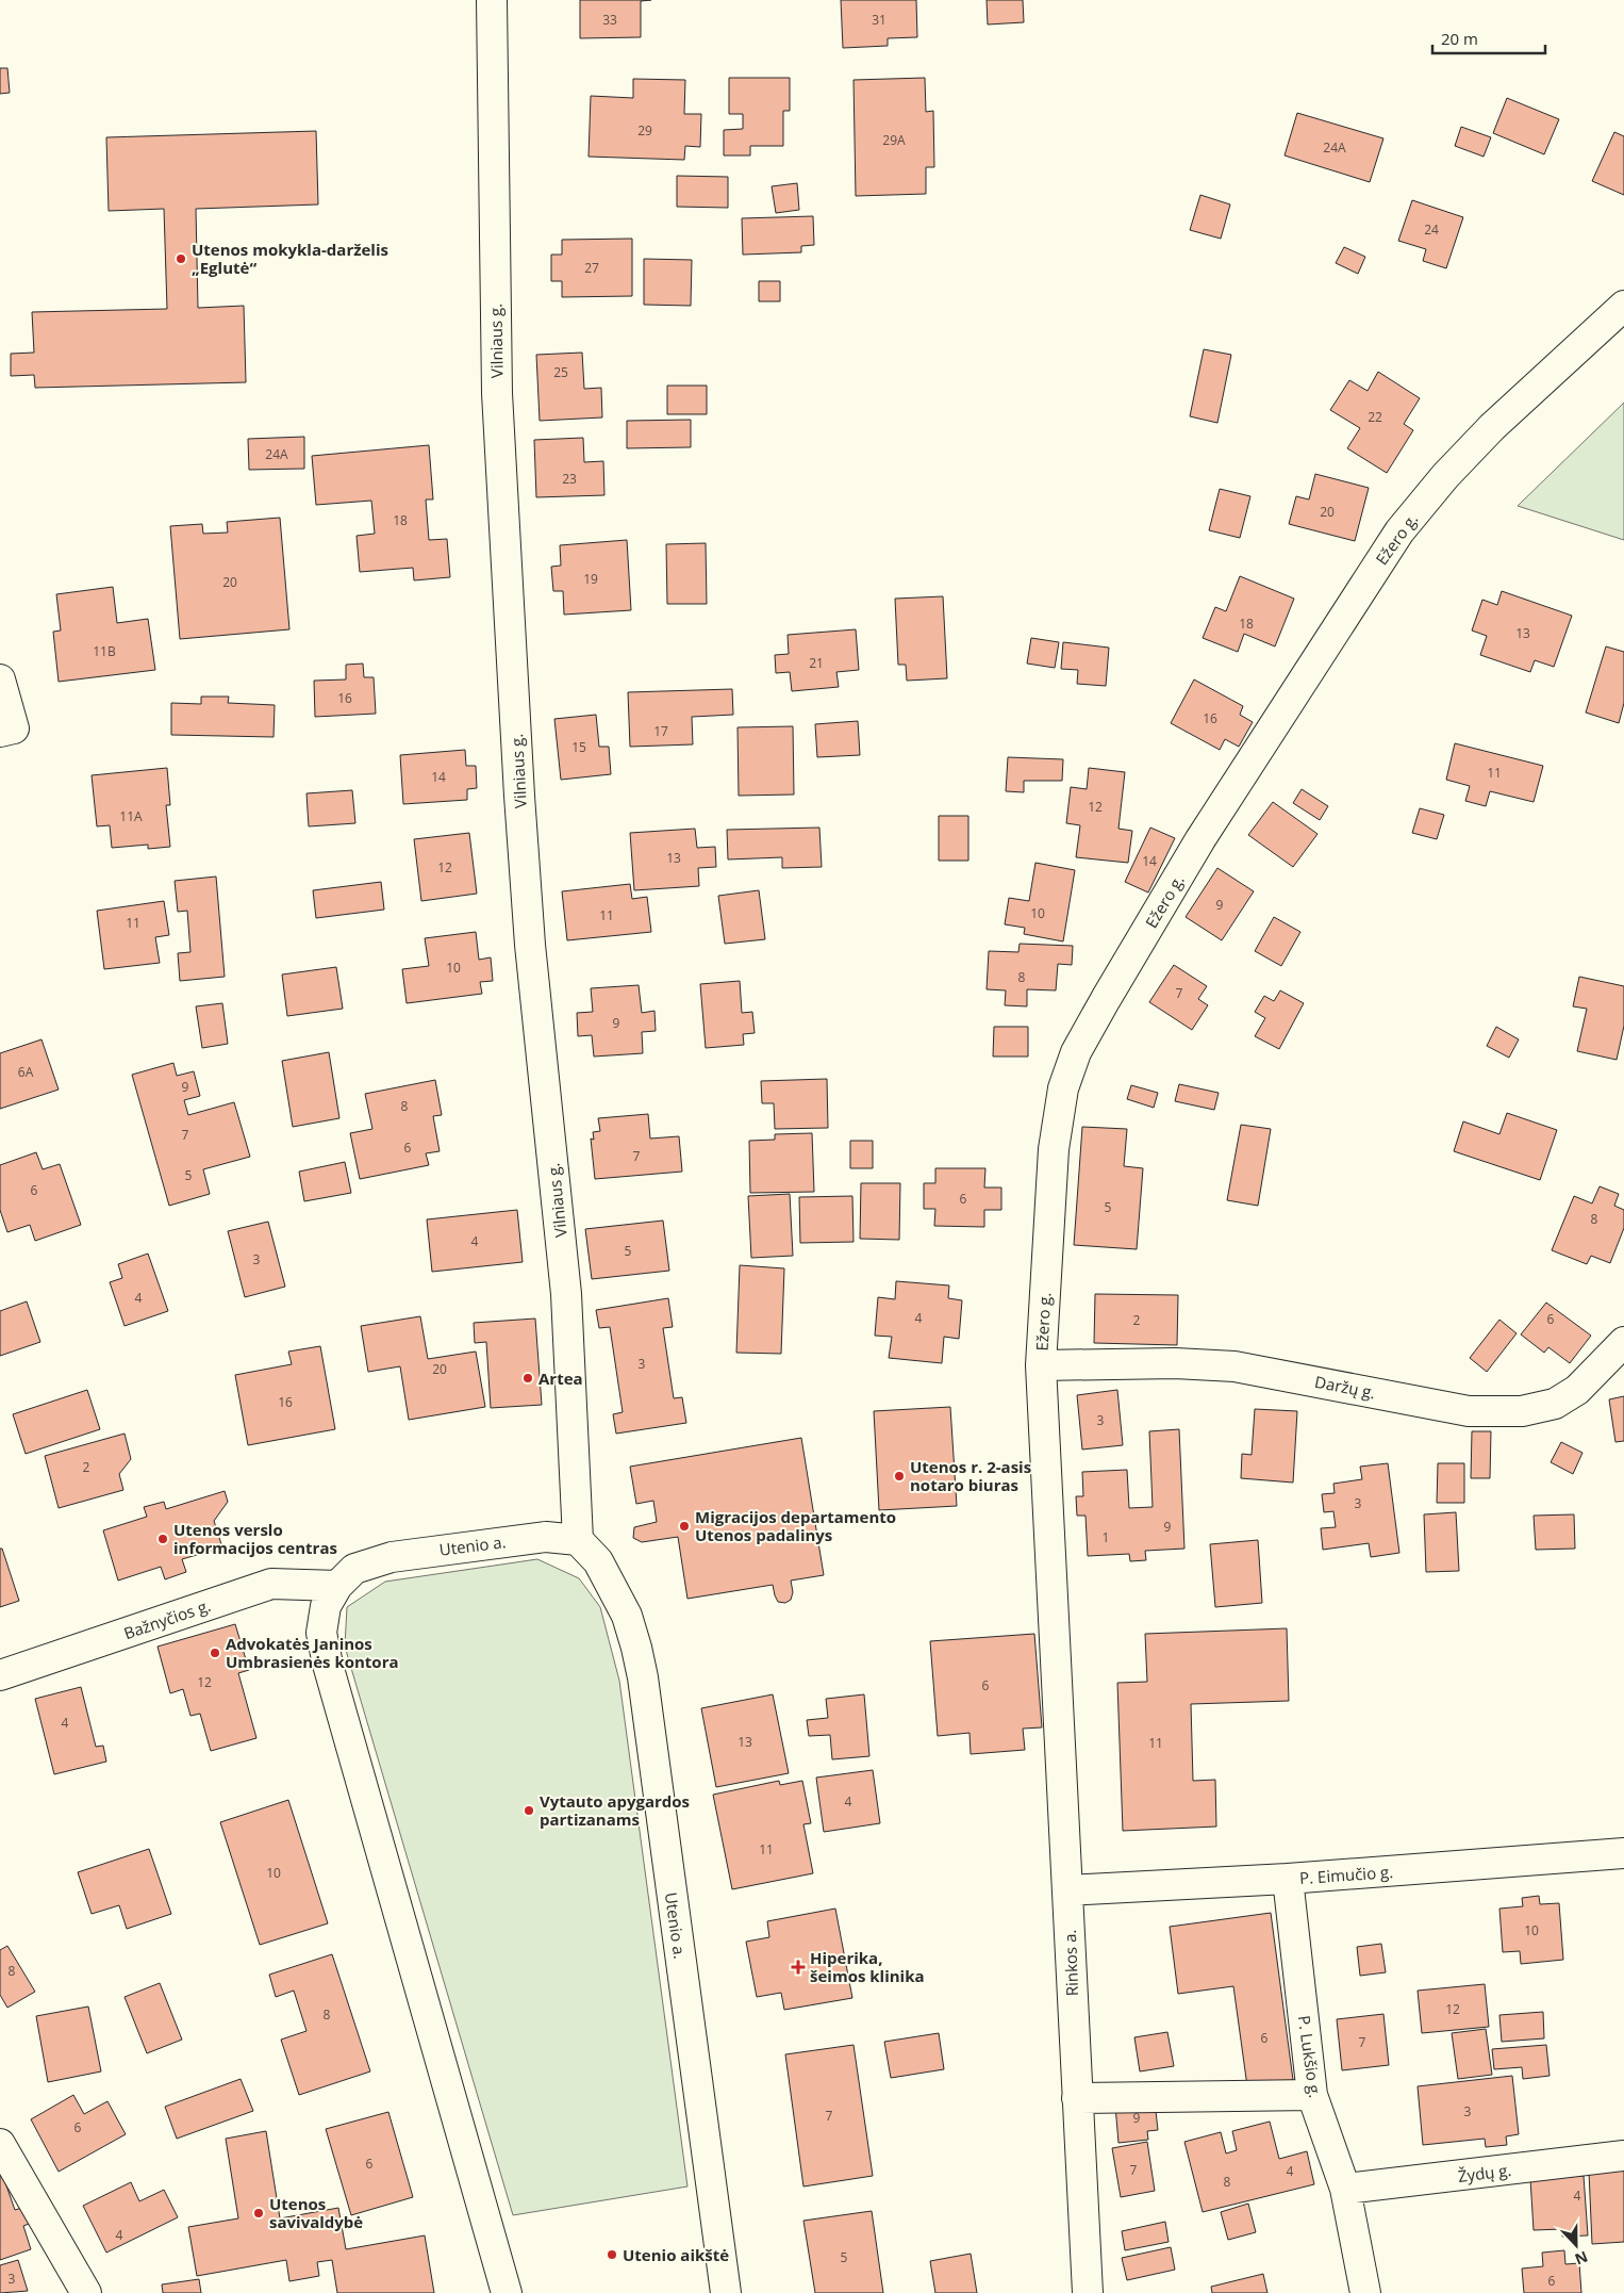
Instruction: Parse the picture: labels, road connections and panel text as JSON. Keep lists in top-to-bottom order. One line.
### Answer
{"streets":{"street":["Vilniaus g.","Ežero g.","Daržų g.","Utenio a.","Bažnyčios g.","P. Eimučio g.","Rinkos a.","P. Lukšio g.","Žydų g."]},"crossings":[["Vilniaus g.","Utenio a."],["Ežero g.","Daržų g."],["Ežero g.","Rinkos a."],["Utenio a.","Bažnyčios g."],["P. Eimučio g.","Rinkos a."],["P. Eimučio g.","P. Lukšio g."],["P. Lukšio g.","Žydų g."]],"places":{"other":["Utenos mokykla-darželis „Eglutė“","Artea","Utenos r. 2-asis notaro biuras","Migracijos departamento Utenos padalinys","Utenos verslo informacijos centras","Advokatės Janinos Umbrasienės kontora","Vytauto apygardos partizanams","Utenos savivaldybė","Utenio aikštė"],"health":["Hiperika, šeimos klinika"]},"house_numbers":["33","31","29","29A","24A","24","27","25","22","24A","23","20","18","19","20","18","13","11B","21","16","16","17","15","11","14","12","11A","13","14","12","9","10","11","11","10","8","7","9","6A","9","8","7","6","7","5","6","6","5","8","4","5","3","4","4","6","2","3","20","16","3","2","3","9","1","12","6","4","13","11","4","11","10","10","8","12","8","6","7","3","7","9","6","6","7","4","8","4","4","5","3","6"],"scale_bar":"20 m","north":"bottom"}
